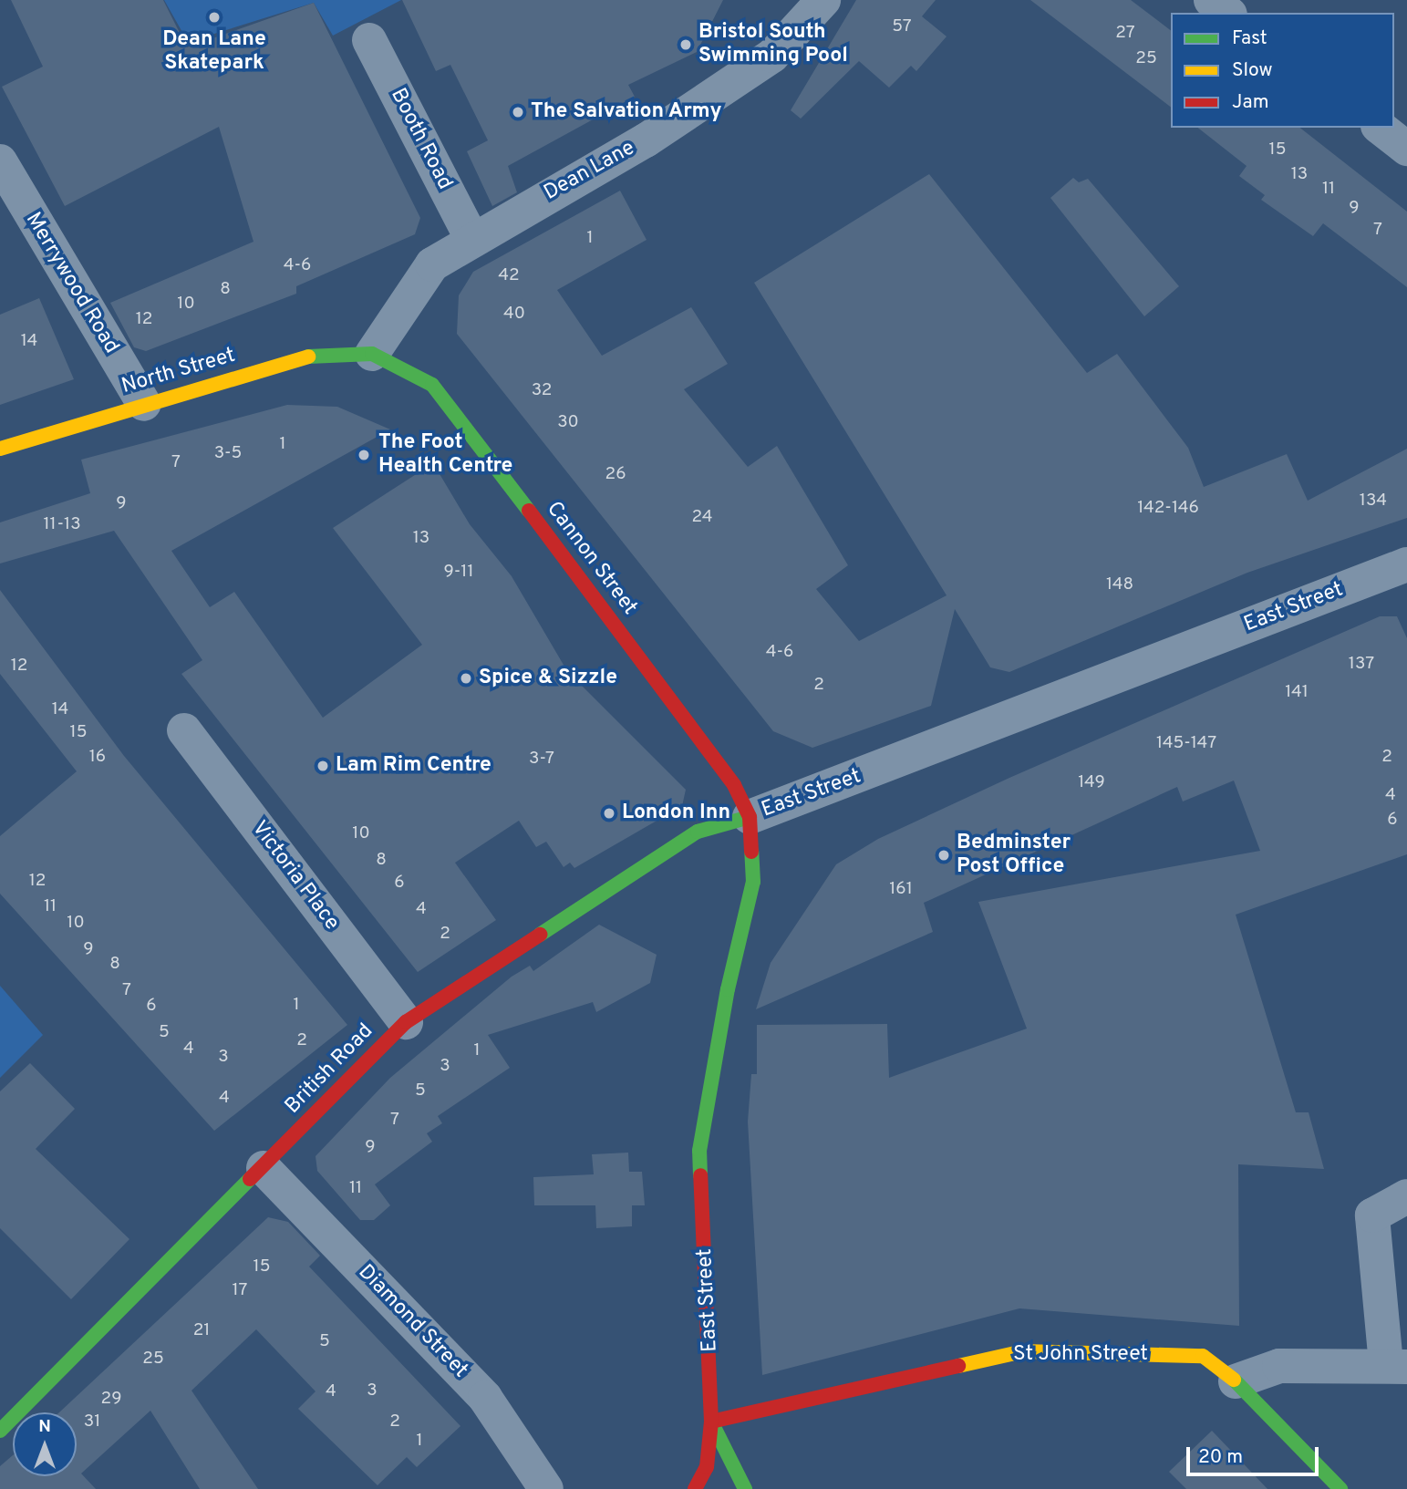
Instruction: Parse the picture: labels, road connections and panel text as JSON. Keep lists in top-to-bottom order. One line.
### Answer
{"streets":{"main road":["North Street","Cannon Street","East Street","British Road","St John Street"],"street":["Booth Road","Dean Lane","Merrywood Road","Victoria Place","Diamond Street"]},"crossings":[["Booth Road","Dean Lane"],["Dean Lane","North Street"],["Dean Lane","Cannon Street"],["Merrywood Road","North Street"],["North Street","Cannon Street"],["Cannon Street","East Street"],["Cannon Street","British Road"],["East Street","British Road"],["East Street","St John Street"],["Victoria Place","British Road"],["British Road","Diamond Street"]],"places":["Dean Lane Skatepark","Bristol South Swimming Pool","The Salvation Army","The Foot Health Centre","Spice & Sizzle","Lam Rim Centre","London Inn","Bedminster Post Office"],"house_numbers":["57","27","25","15","13","11","9","7","1","4-6","42","8","10","40","12","14","32","30","1","3-5","7","26","134","9","142-146","24","11-13","13","9-11","148","4-6","137","12","2","141","14","15","145-147","16","2","3-7","149","4","6","10","8","12","6","161","11","4","10","2","9","8","7","1","6","5","2","4","1","3","3","5","4","7","9","11","15","17","21","5","25","3","4","29","31","2","1"],"legend":["Fast","Slow","Jam"],"scale_bar":"20 m","north":"top"}
